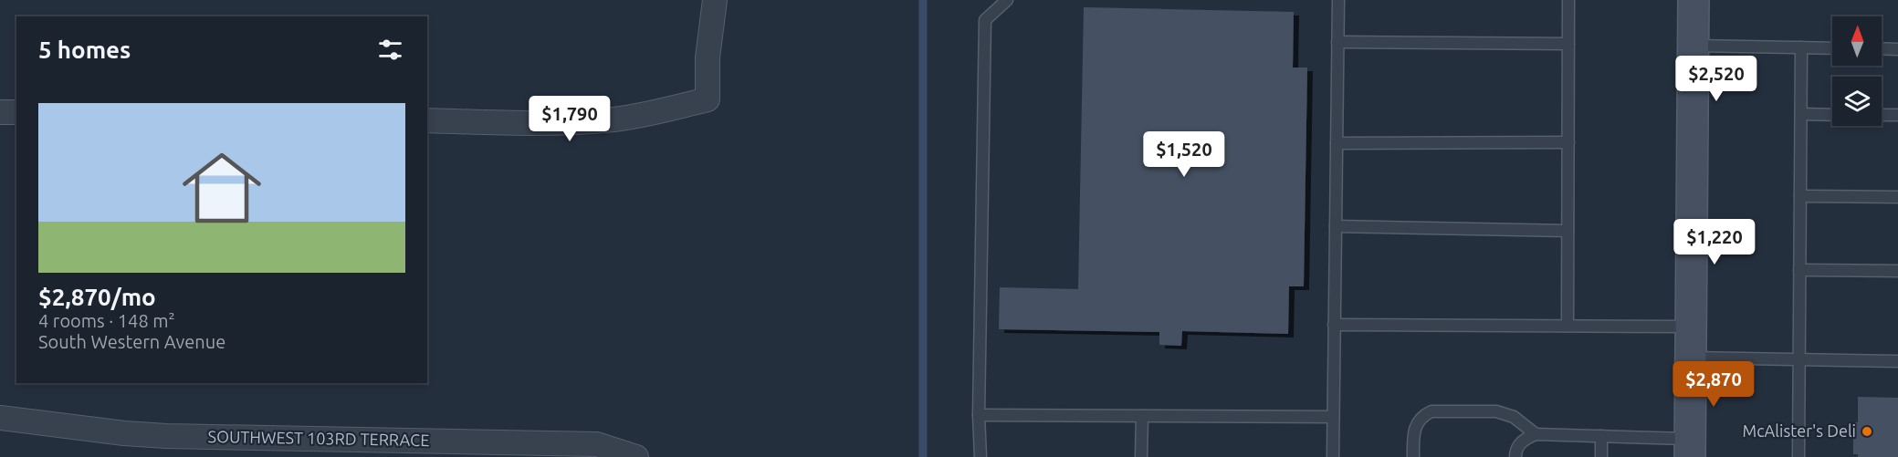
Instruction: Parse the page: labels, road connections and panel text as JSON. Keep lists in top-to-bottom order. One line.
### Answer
{"streets":{"street":["SOUTHWEST 103RD TERRACE"]},"places":["McAlister's Deli"],"north":"top","page":{"heading":"5 homes","price":["$2,520","$1,790","$1,520","$1,220","$2,870"],"list":[{"name":"$2,870/mo","note":"4 rooms · 148 m² · South Western Avenue"}]}}
